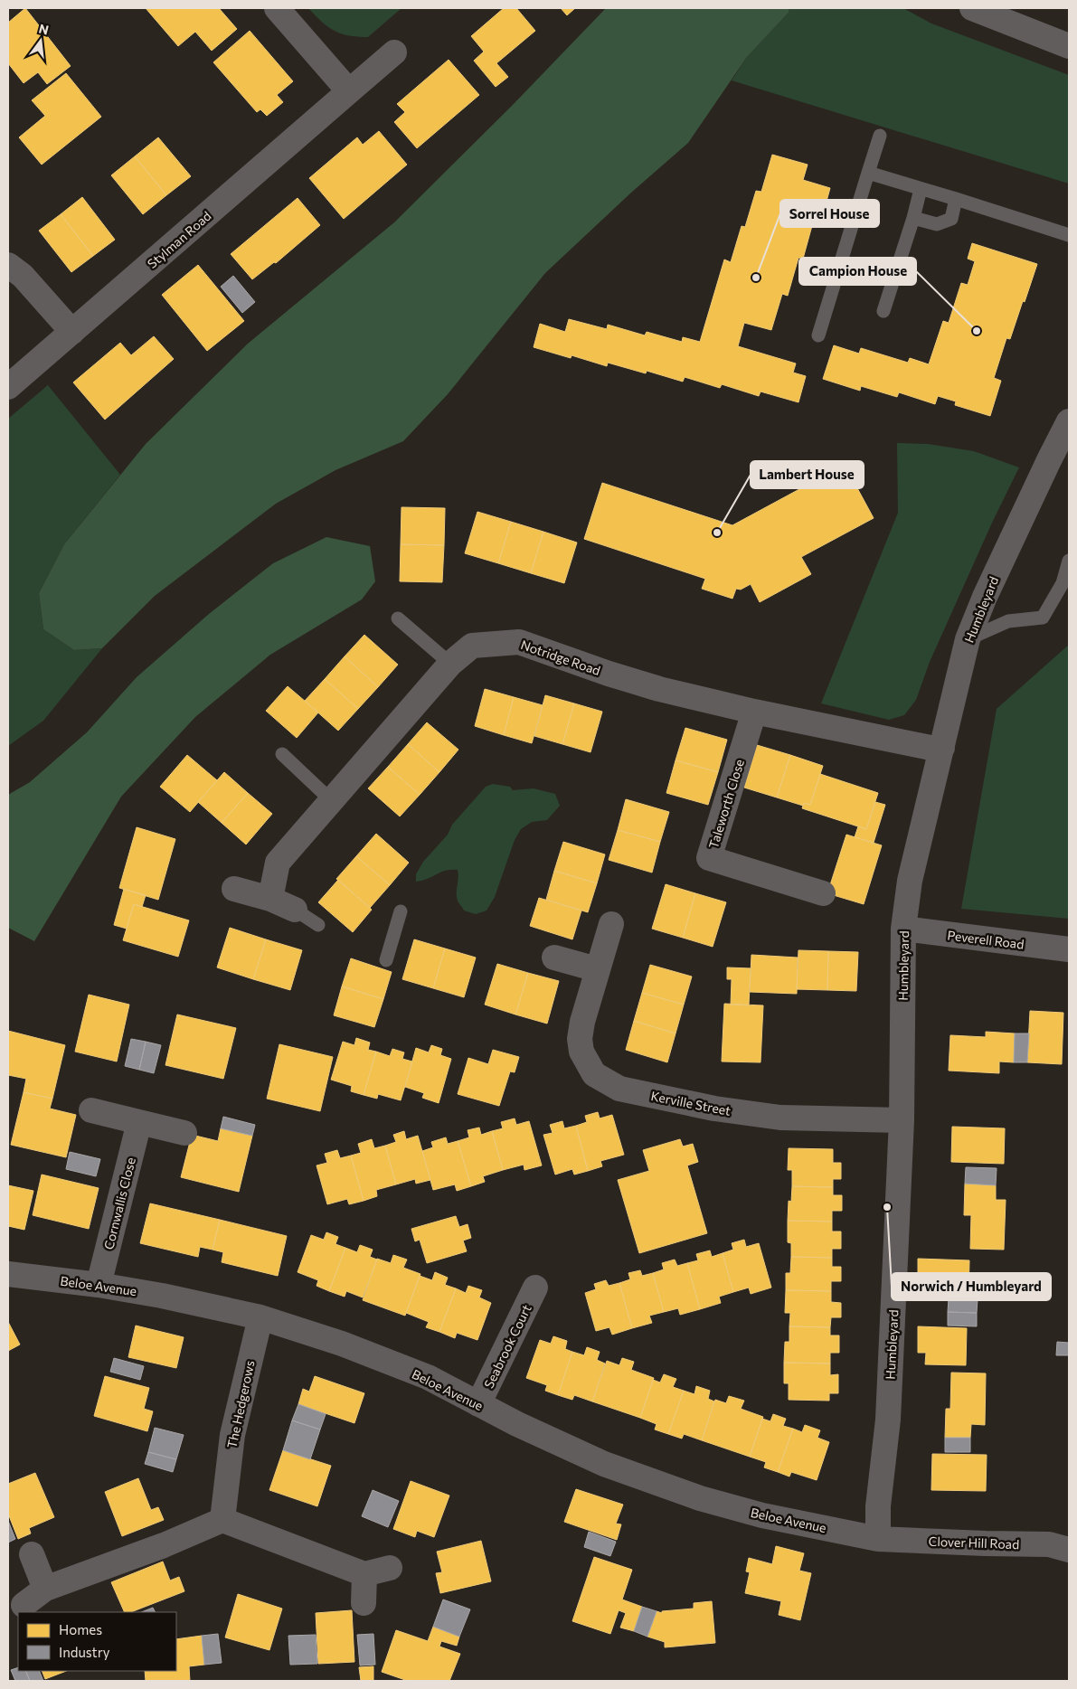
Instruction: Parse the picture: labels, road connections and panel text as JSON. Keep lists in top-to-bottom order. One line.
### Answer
{"streets":{"street":["Stylman Road","Humbleyard","Notridge Road","Taleworth Close","Peverell Road","Kerville Street","Cornwallis Close","Beloe Avenue","Seabrook Court","The Hedgerows","Clover Hill Road"]},"crossings":[["Humbleyard","Notridge Road"],["Humbleyard","Peverell Road"],["Humbleyard","Kerville Street"],["Humbleyard","Beloe Avenue"],["Humbleyard","Clover Hill Road"],["Notridge Road","Taleworth Close"],["Cornwallis Close","Beloe Avenue"],["Beloe Avenue","Seabrook Court"],["Beloe Avenue","The Hedgerows"],["Beloe Avenue","Clover Hill Road"]],"places":["Sorrel House","Campion House","Lambert House","Norwich / Humbleyard"],"legend":["Homes","Industry"],"north":"top"}
